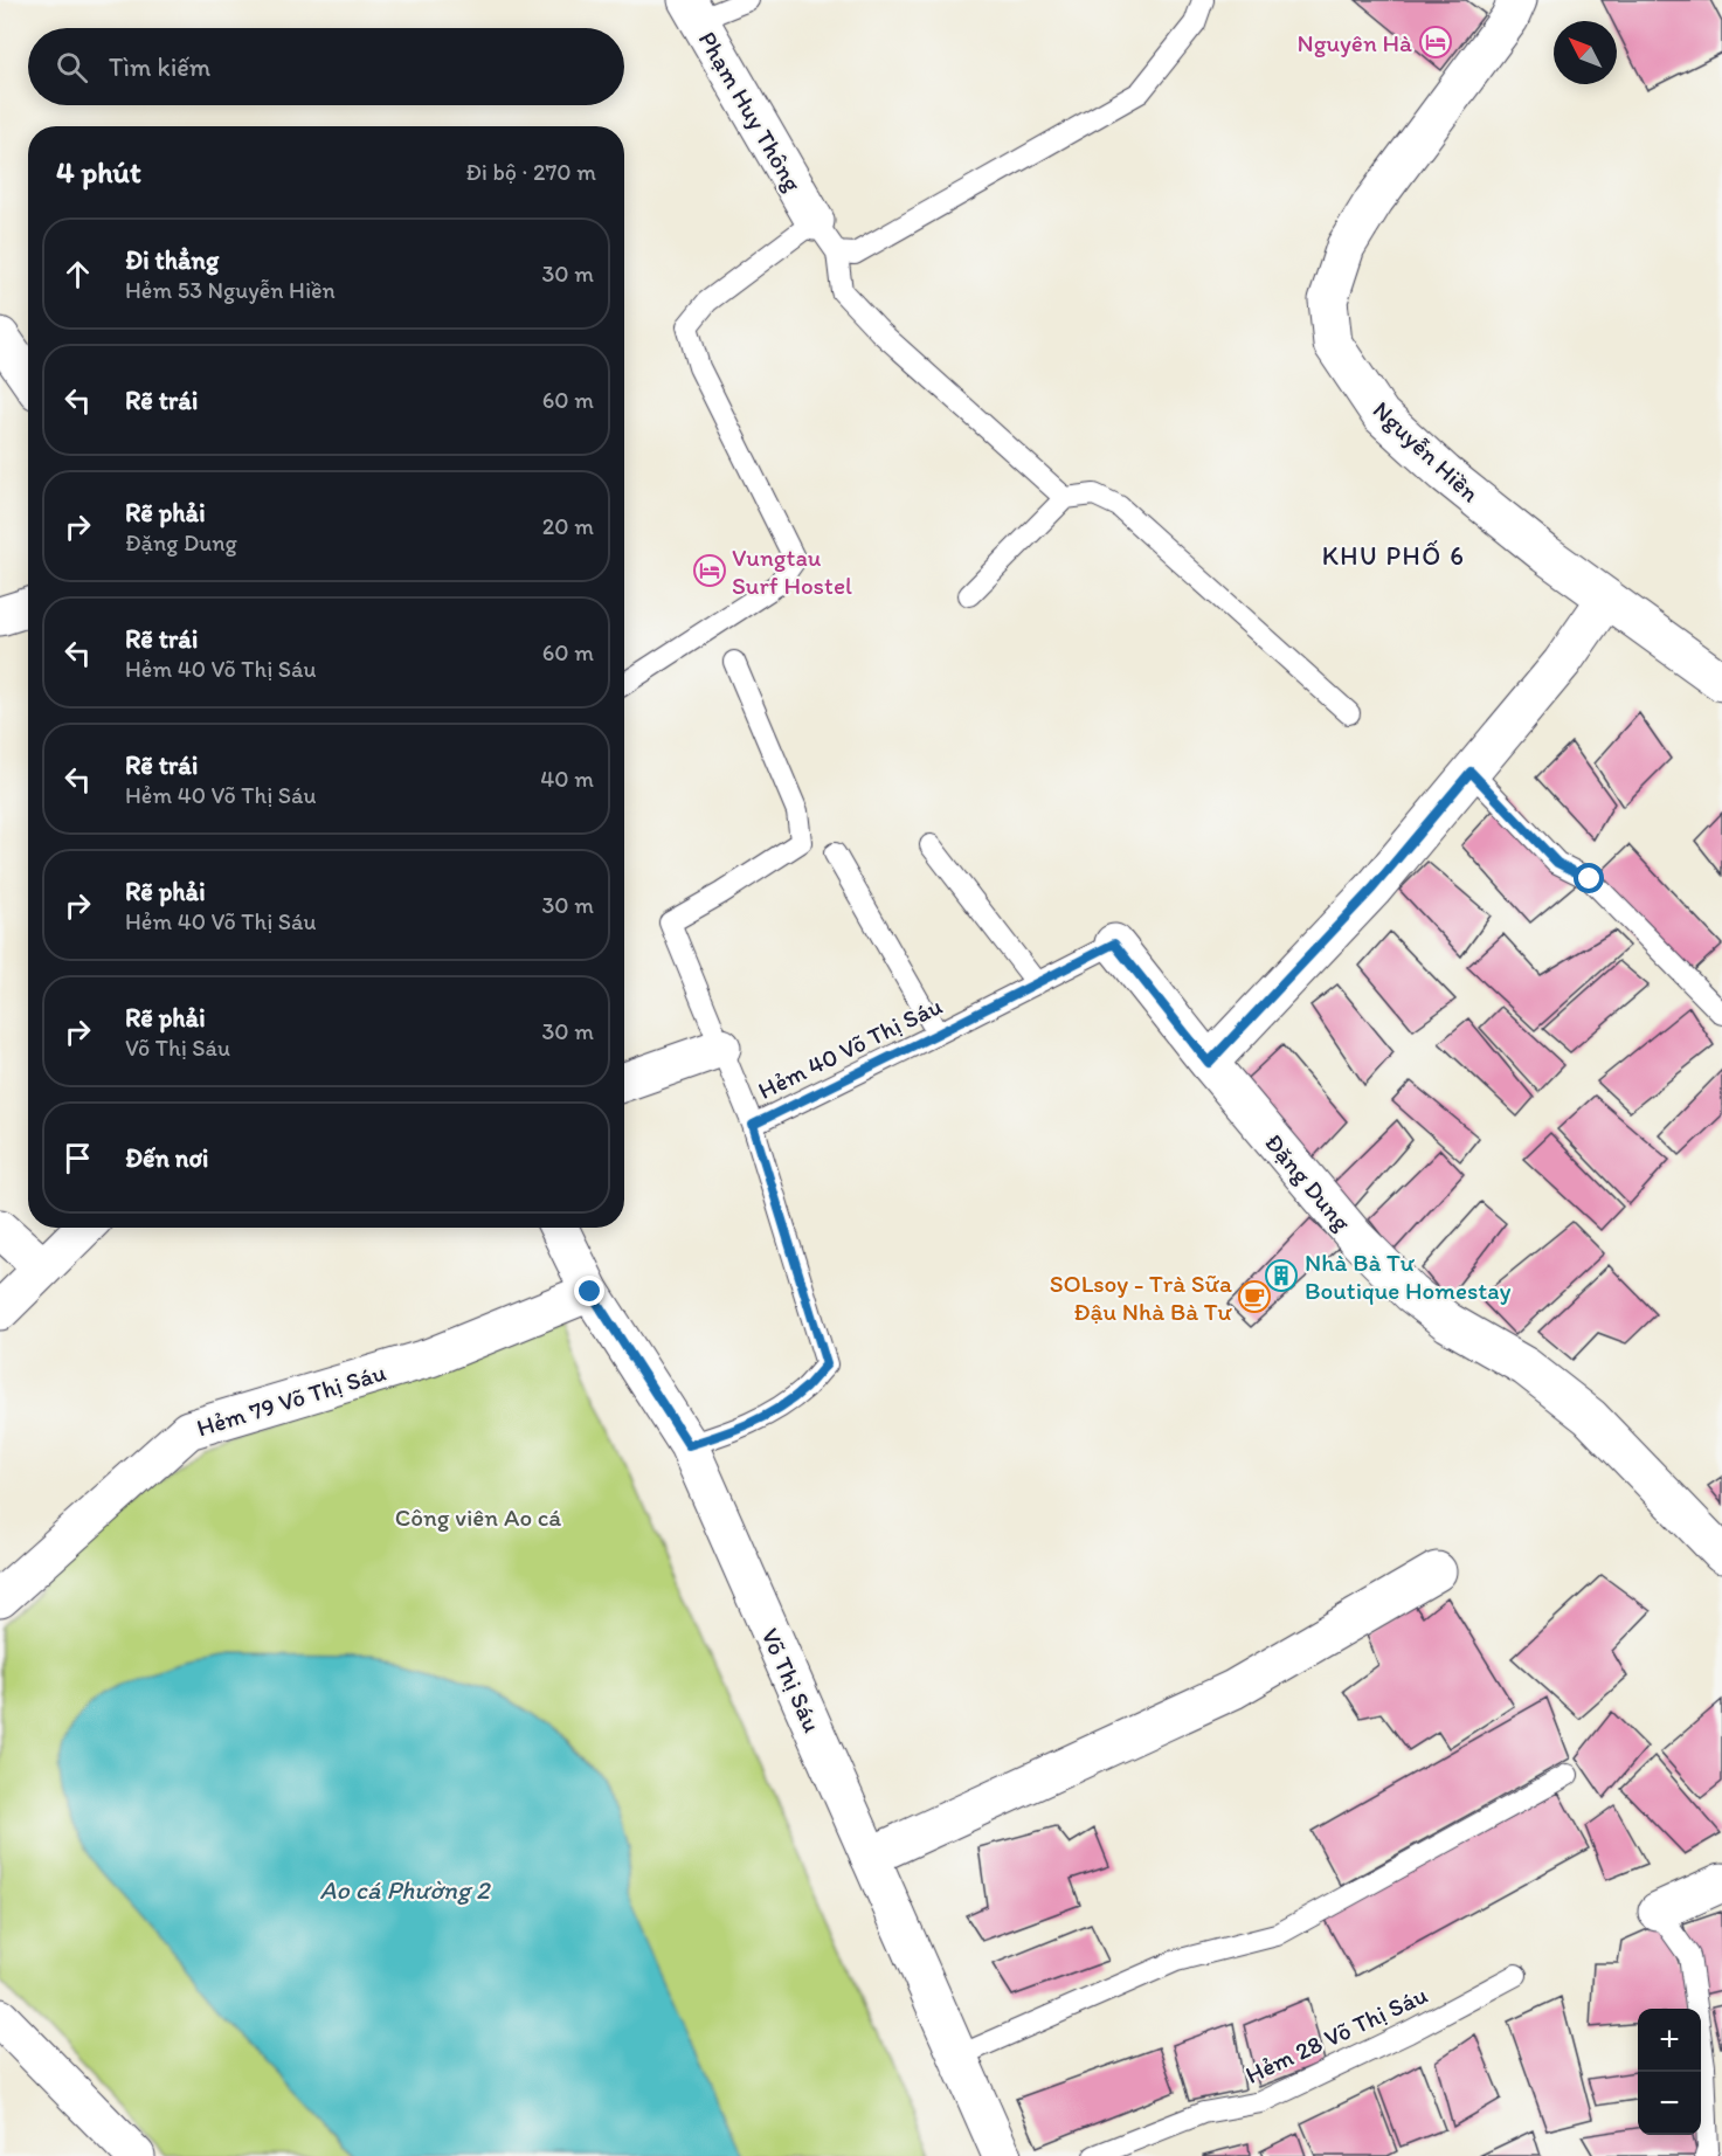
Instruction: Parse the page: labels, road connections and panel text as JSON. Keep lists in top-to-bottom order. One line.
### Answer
{"streets":{"street":["Phạm Huy Thông","Nguyễn Hiền","Đặng Dung","Hẻm 79 Võ Thị Sáu","Võ Thị Sáu"],"lane":["Hẻm 40 Võ Thị Sáu","Hẻm 28 Võ Thị Sáu"]},"crossings":[["Hẻm 40 Võ Thị Sáu","Đặng Dung"],["Hẻm 40 Võ Thị Sáu","Võ Thị Sáu"],["Hẻm 79 Võ Thị Sáu","Võ Thị Sáu"]],"districts":["KHU PHỐ 6"],"water":["Ao cá Phường 2"],"parks":["Công viên Ao cá"],"places":{"hotel":["Nguyên Hà","Vungtau Surf Hostel"],"building":["Nhà Bà Tư Boutique Homestay"],"cafe":["SOLsoy - Trà Sữa Đậu Nhà Bà Tư"]},"north":"top left","page":{"search":"Tìm kiếm","heading":["4 phút","Đi bộ · 270 m"],"list":[["Đi thẳng","Hẻm 53 Nguyễn Hiền","30 m"],["Rẽ trái","60 m"],["Rẽ phải","Đặng Dung","20 m"],["Rẽ trái","Hẻm 40 Võ Thị Sáu","60 m"],["Rẽ trái","Hẻm 40 Võ Thị Sáu","40 m"],["Rẽ phải","Hẻm 40 Võ Thị Sáu","30 m"],["Rẽ phải","Võ Thị Sáu","30 m"],"Đến nơi"],"map_buttons":["+","−"]}}
